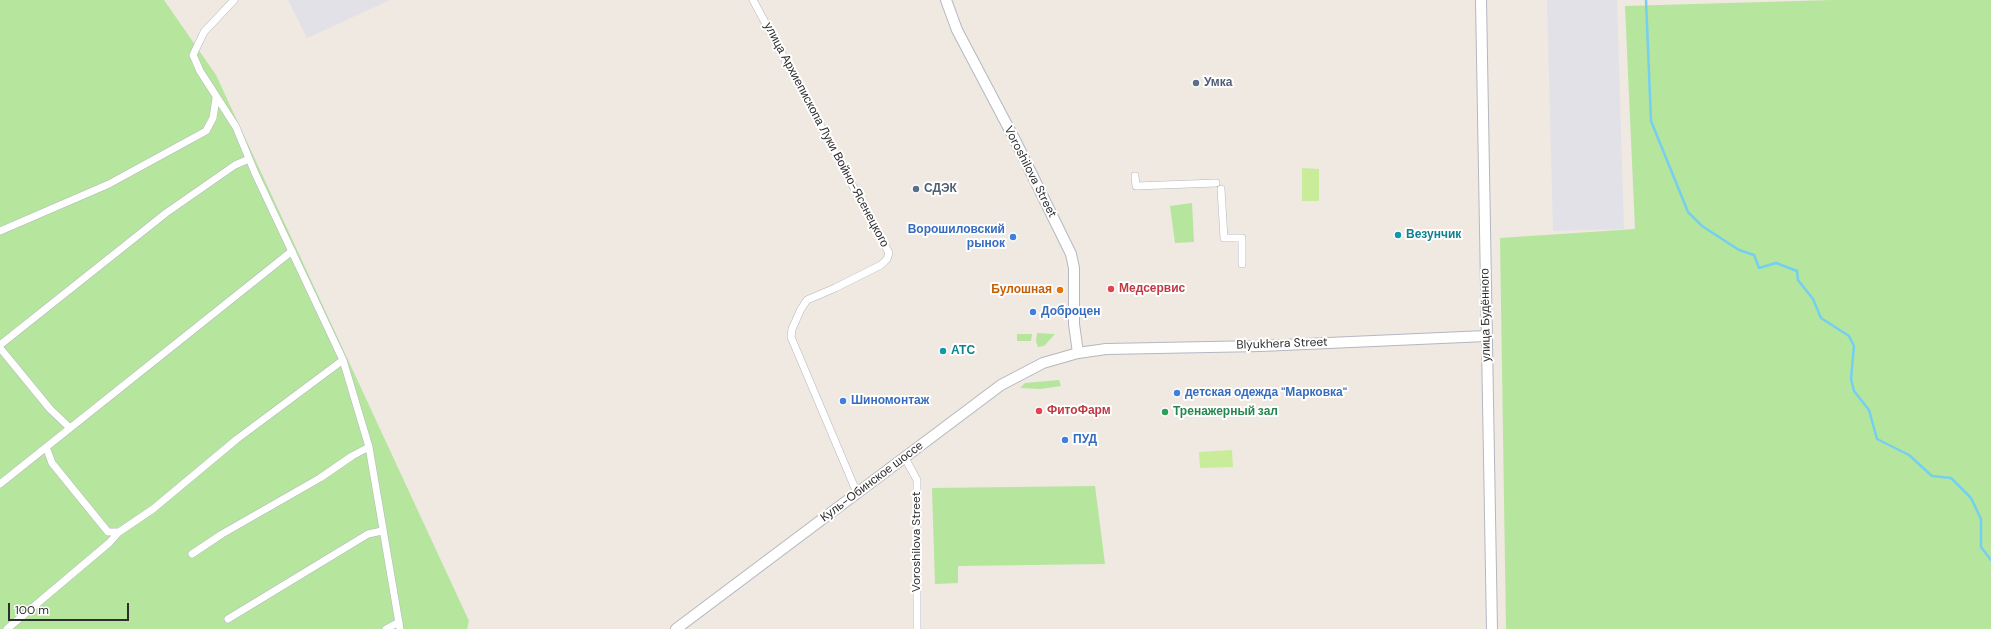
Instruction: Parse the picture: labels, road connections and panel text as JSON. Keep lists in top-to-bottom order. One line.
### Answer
{"streets":{"main road":["Voroshilova Street","улица Будённого","Blyukhera Street","Куль-Обинское шоссе"],"street":["улица Архиепископа Луки Войно-Ясенецкого"]},"crossings":[["улица Архиепископа Луки Войно-Ясенецкого","Куль-Обинское шоссе"],["Voroshilova Street","Blyukhera Street"],["Voroshilova Street","Куль-Обинское шоссе"],["улица Будённого","Blyukhera Street"],["Blyukhera Street","Куль-Обинское шоссе"]],"places":["Умка","СДЭК","Везунчик","Ворошиловский рынок","Медсервис","Булошная","Доброцен","АТС","детская одежда \"Марковка\"","Шиномонтаж","ФитоФарм","Тренажерный зал","ПУД"],"scale_bar":"100 m"}
